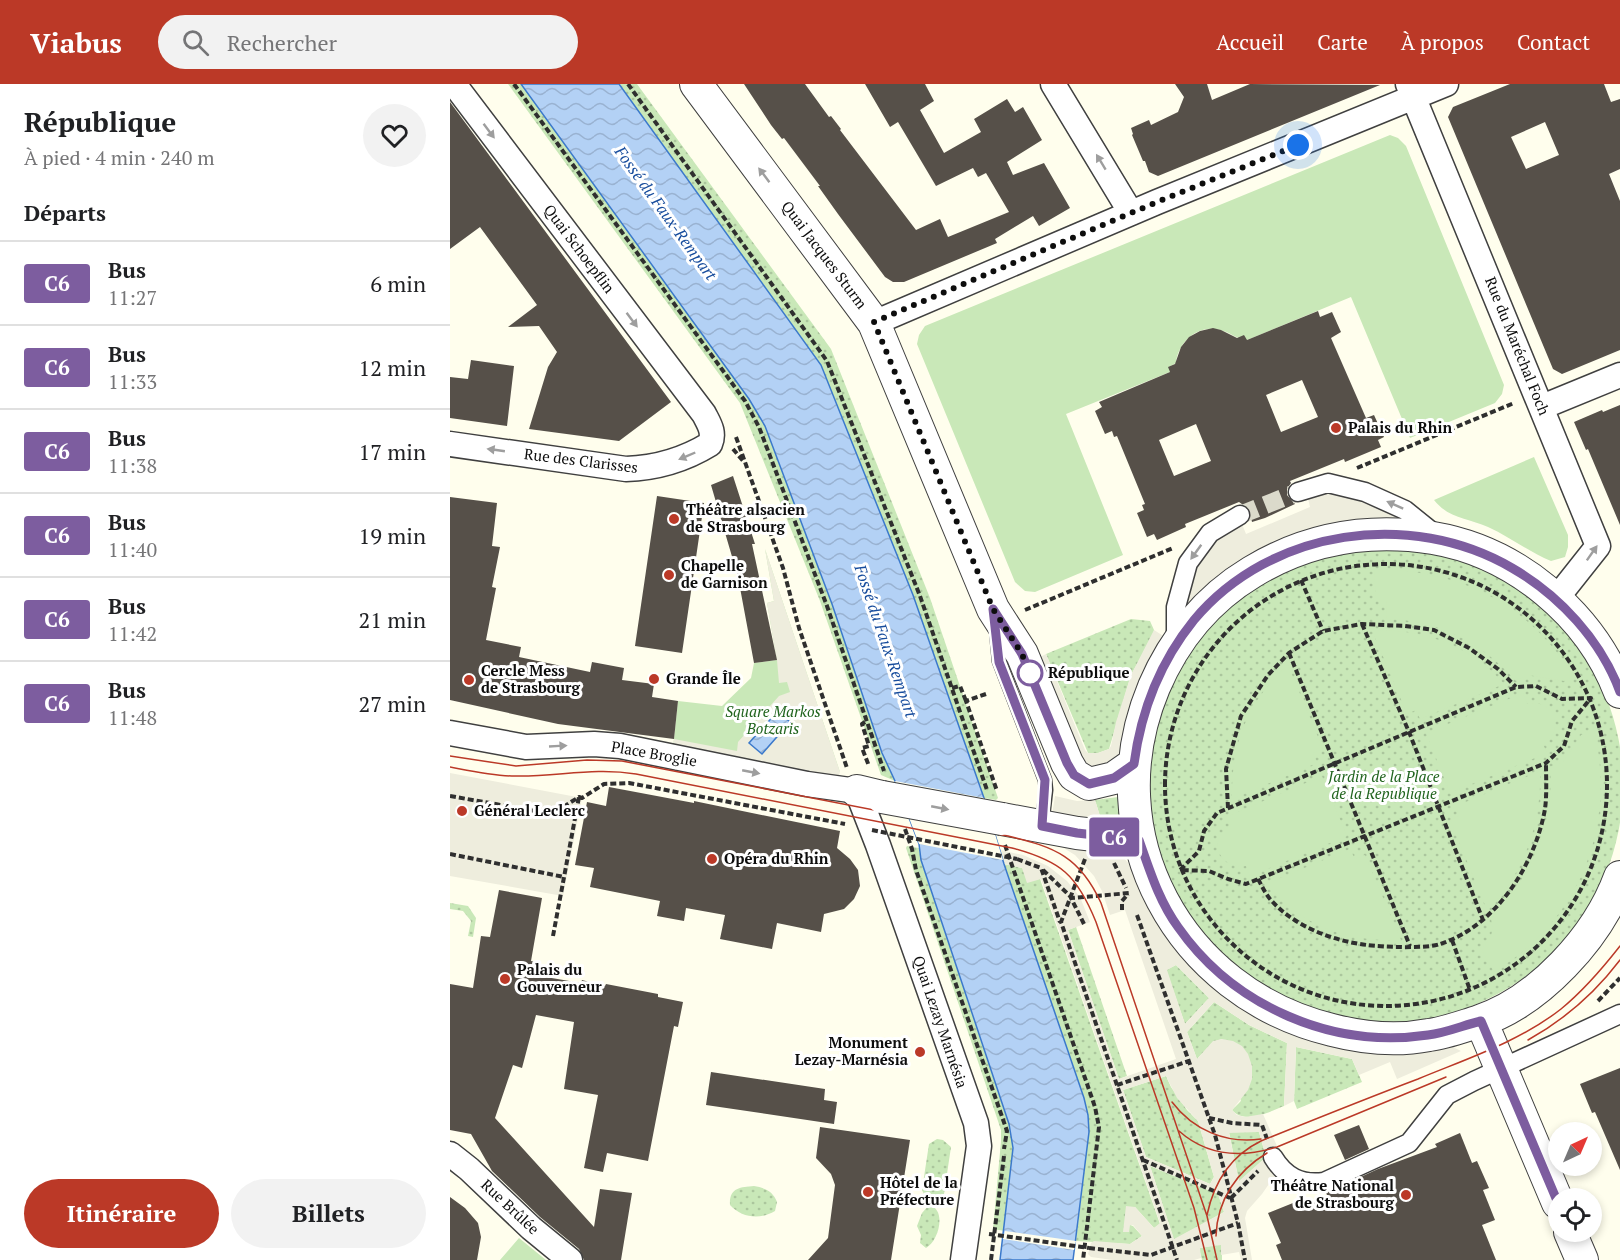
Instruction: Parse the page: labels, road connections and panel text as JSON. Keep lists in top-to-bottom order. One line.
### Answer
{"streets":{"street":["Quai Schoepflin","Quai Jacques Sturm","Rue du Maréchal Foch","Rue des Clarisses","Place Broglie","Quai Lezay Marnésia","Rue Brûlée"]},"crossings":[["Quai Schoepflin","Rue des Clarisses"],["Place Broglie","Quai Lezay Marnésia"]],"one_way":["Quai Schoepflin","Rue du Maréchal Foch","Rue des Clarisses","Place Broglie"],"water":["Fossé du Faux-Rempart"],"parks":["Square Markos Botzaris","Jardin de la Place de la Republique"],"places":["Palais du Rhin","Théâtre alsacien de Strasbourg","Chapelle de Garnison","République","Grande Île","Cercle Mess de Strasbourg","Général Leclerc","Opéra du Rhin","Palais du Gouverneur","Monument Lezay-Marnésia","Hôtel de la Préfecture","Théâtre National de Strasbourg"],"lines":["bus line C6"],"north":"top right","page":{"header":"Viabus","search":"Rechercher","nav":["Accueil","Carte","À propos","Contact"],"heading":[["République","À pied · 4 min · 240 m"],"Départs"],"on_map":"C6","list":[{"mark":"C6","name":"Bus","note":"11:27","value":"6 min"},{"mark":"C6","name":"Bus","note":"11:33","value":"12 min"},{"mark":"C6","name":"Bus","note":"11:38","value":"17 min"},{"mark":"C6","name":"Bus","note":"11:40","value":"19 min"},{"mark":"C6","name":"Bus","note":"11:42","value":"21 min"},{"mark":"C6","name":"Bus","note":"11:48","value":"27 min"}],"buttons":["Itinéraire","Billets"]}}
